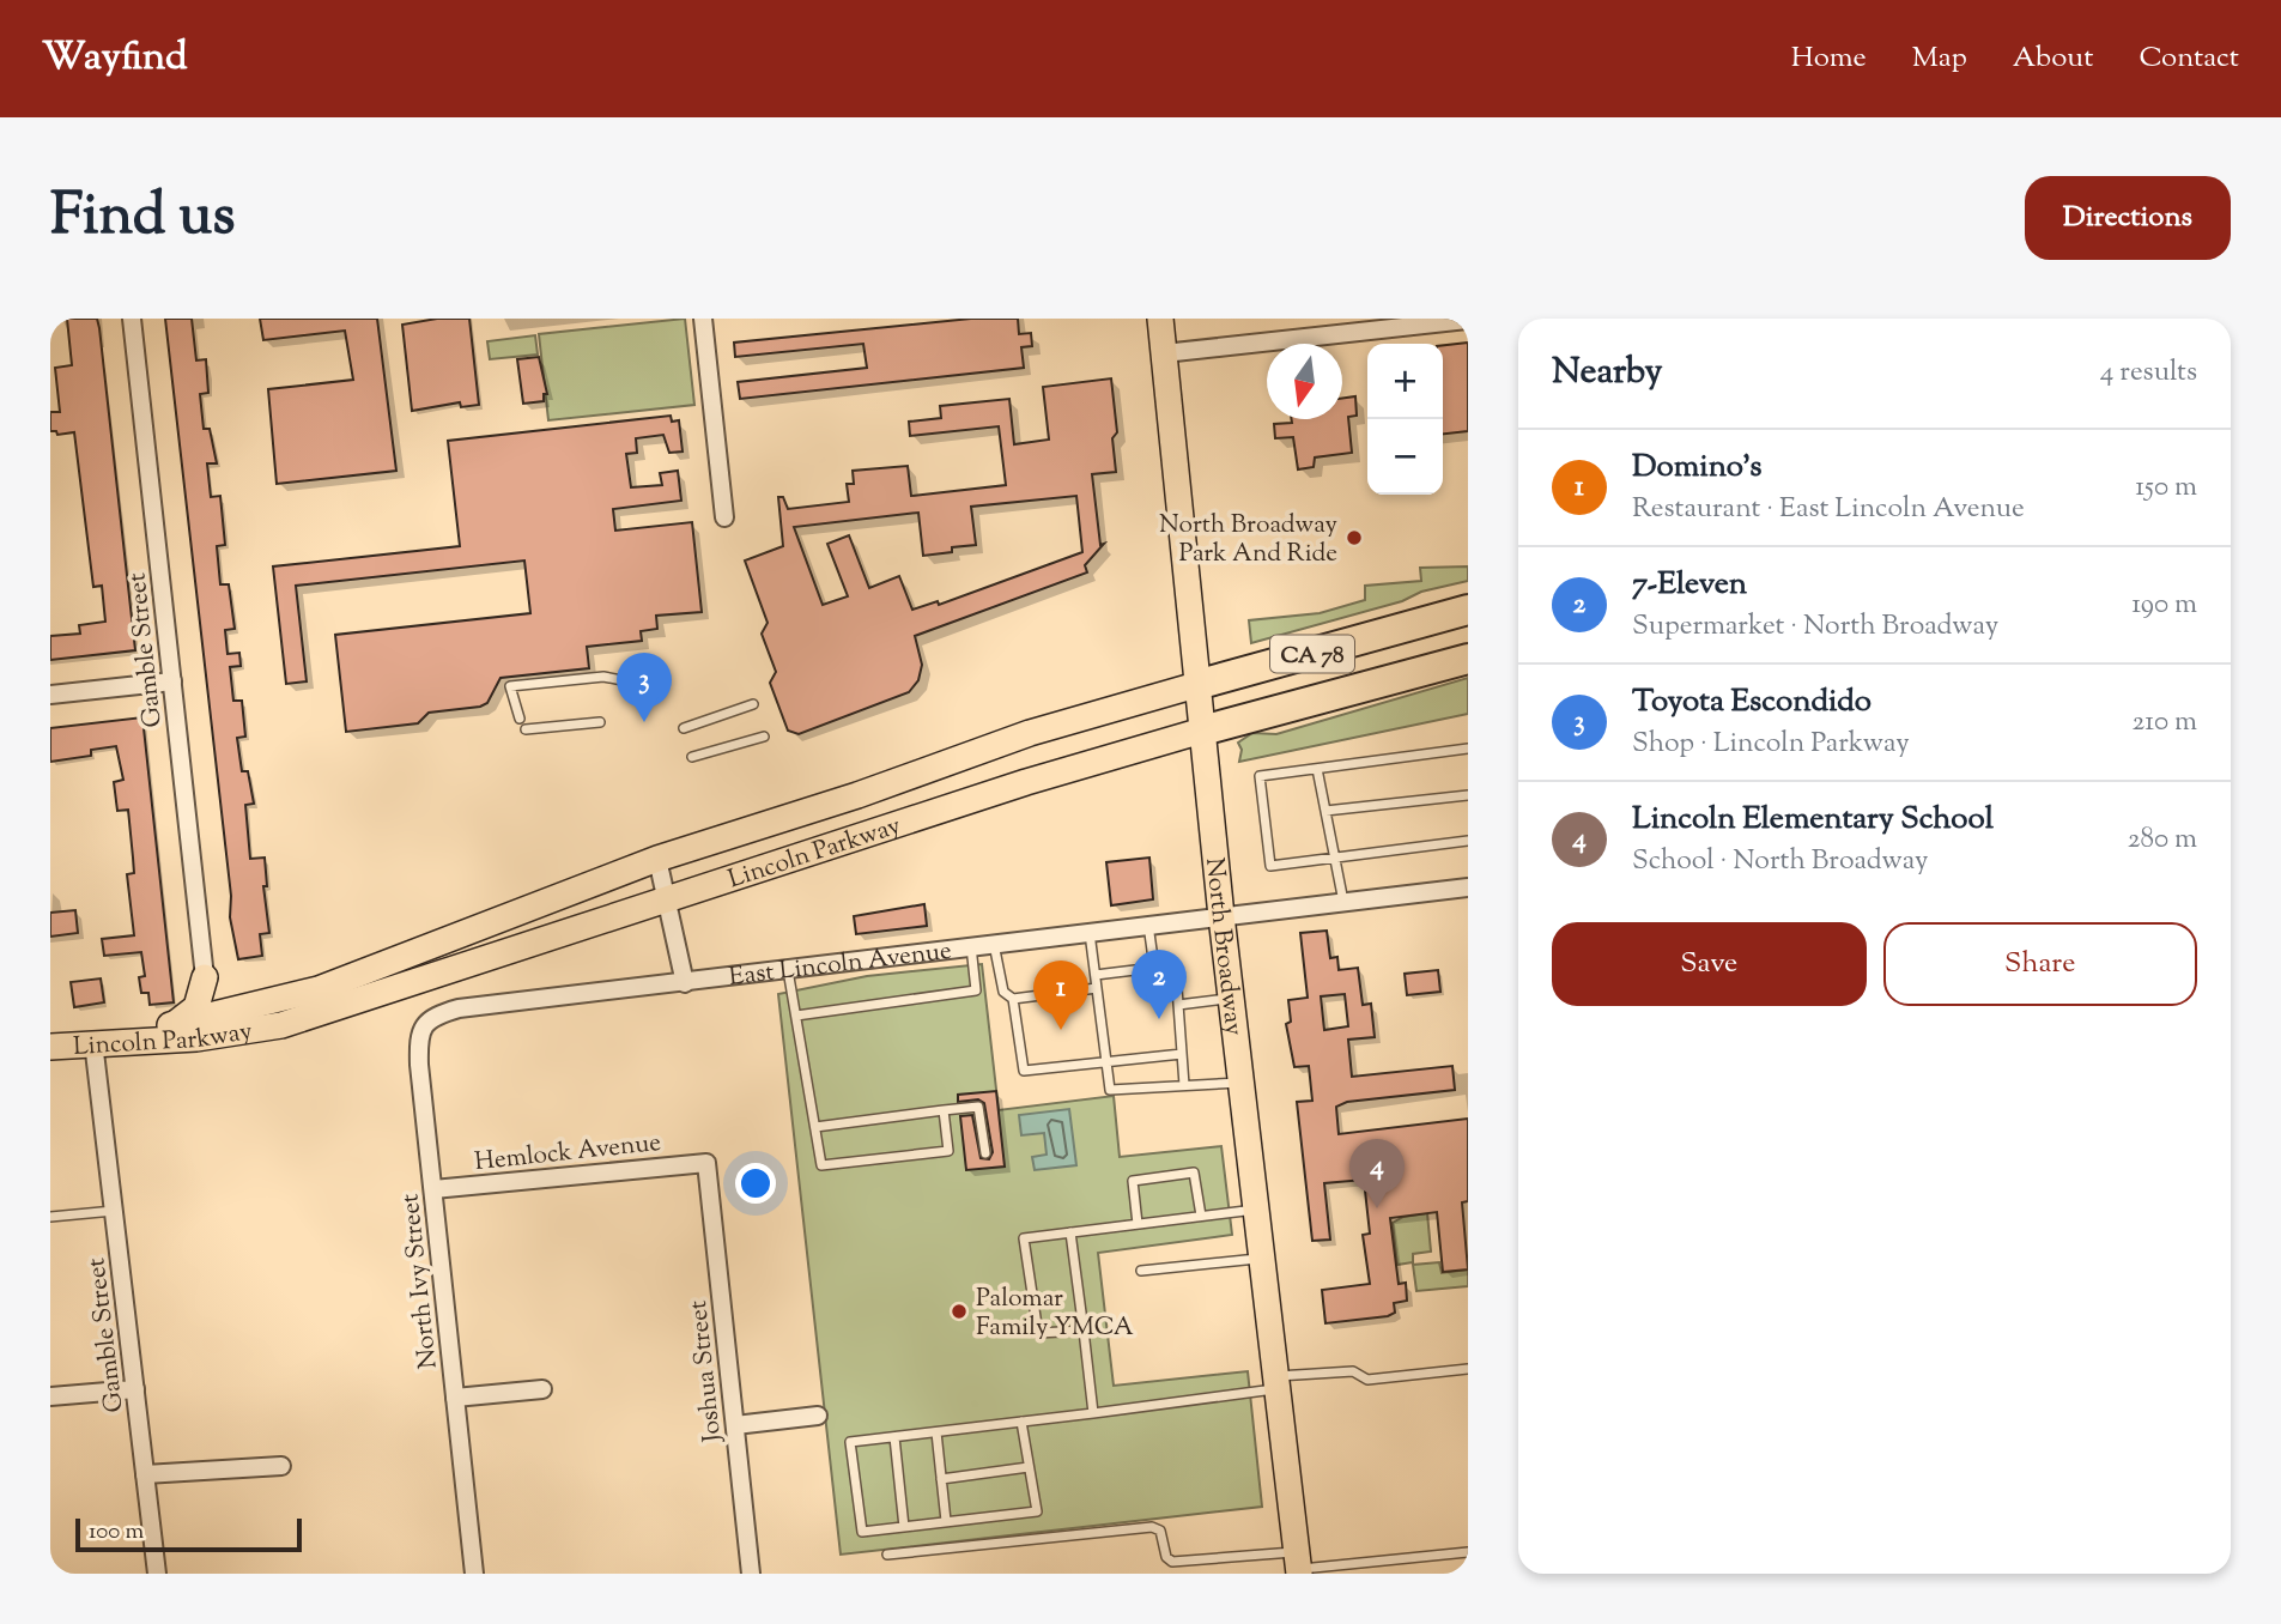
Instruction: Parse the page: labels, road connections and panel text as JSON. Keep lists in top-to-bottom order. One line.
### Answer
{"streets":{"highway":["CA 78","Lincoln Parkway"],"main road":["North Broadway"],"street":["Gamble Street","East Lincoln Avenue","Hemlock Avenue","North Ivy Street","Joshua Street"]},"crossings":[["Gamble Street","Lincoln Parkway"],["Lincoln Parkway","North Broadway"],["North Broadway","East Lincoln Avenue"],["East Lincoln Avenue","North Ivy Street"],["Hemlock Avenue","North Ivy Street"],["Hemlock Avenue","Joshua Street"]],"places":["North Broadway Park And Ride","Palomar Family YMCA"],"scale_bar":"100 m","north":"bottom","page":{"header":"Wayfind","nav":["Home","Map","About","Contact"],"title":"Find us","buttons":["Directions",["Save","Share"]],"heading":["Nearby","4 results"],"map_buttons":["+","−"],"list":[{"mark":"1","name":"Domino's","note":"Restaurant · East Lincoln Avenue","value":"150 m"},{"mark":"2","name":"7-Eleven","note":"Supermarket · North Broadway","value":"190 m"},{"mark":"3","name":"Toyota Escondido","note":"Shop · Lincoln Parkway","value":"210 m"},{"mark":"4","name":"Lincoln Elementary School","note":"School · North Broadway","value":"280 m"}],"pins":["3","2","1","4"],"scale":"100 m"}}
